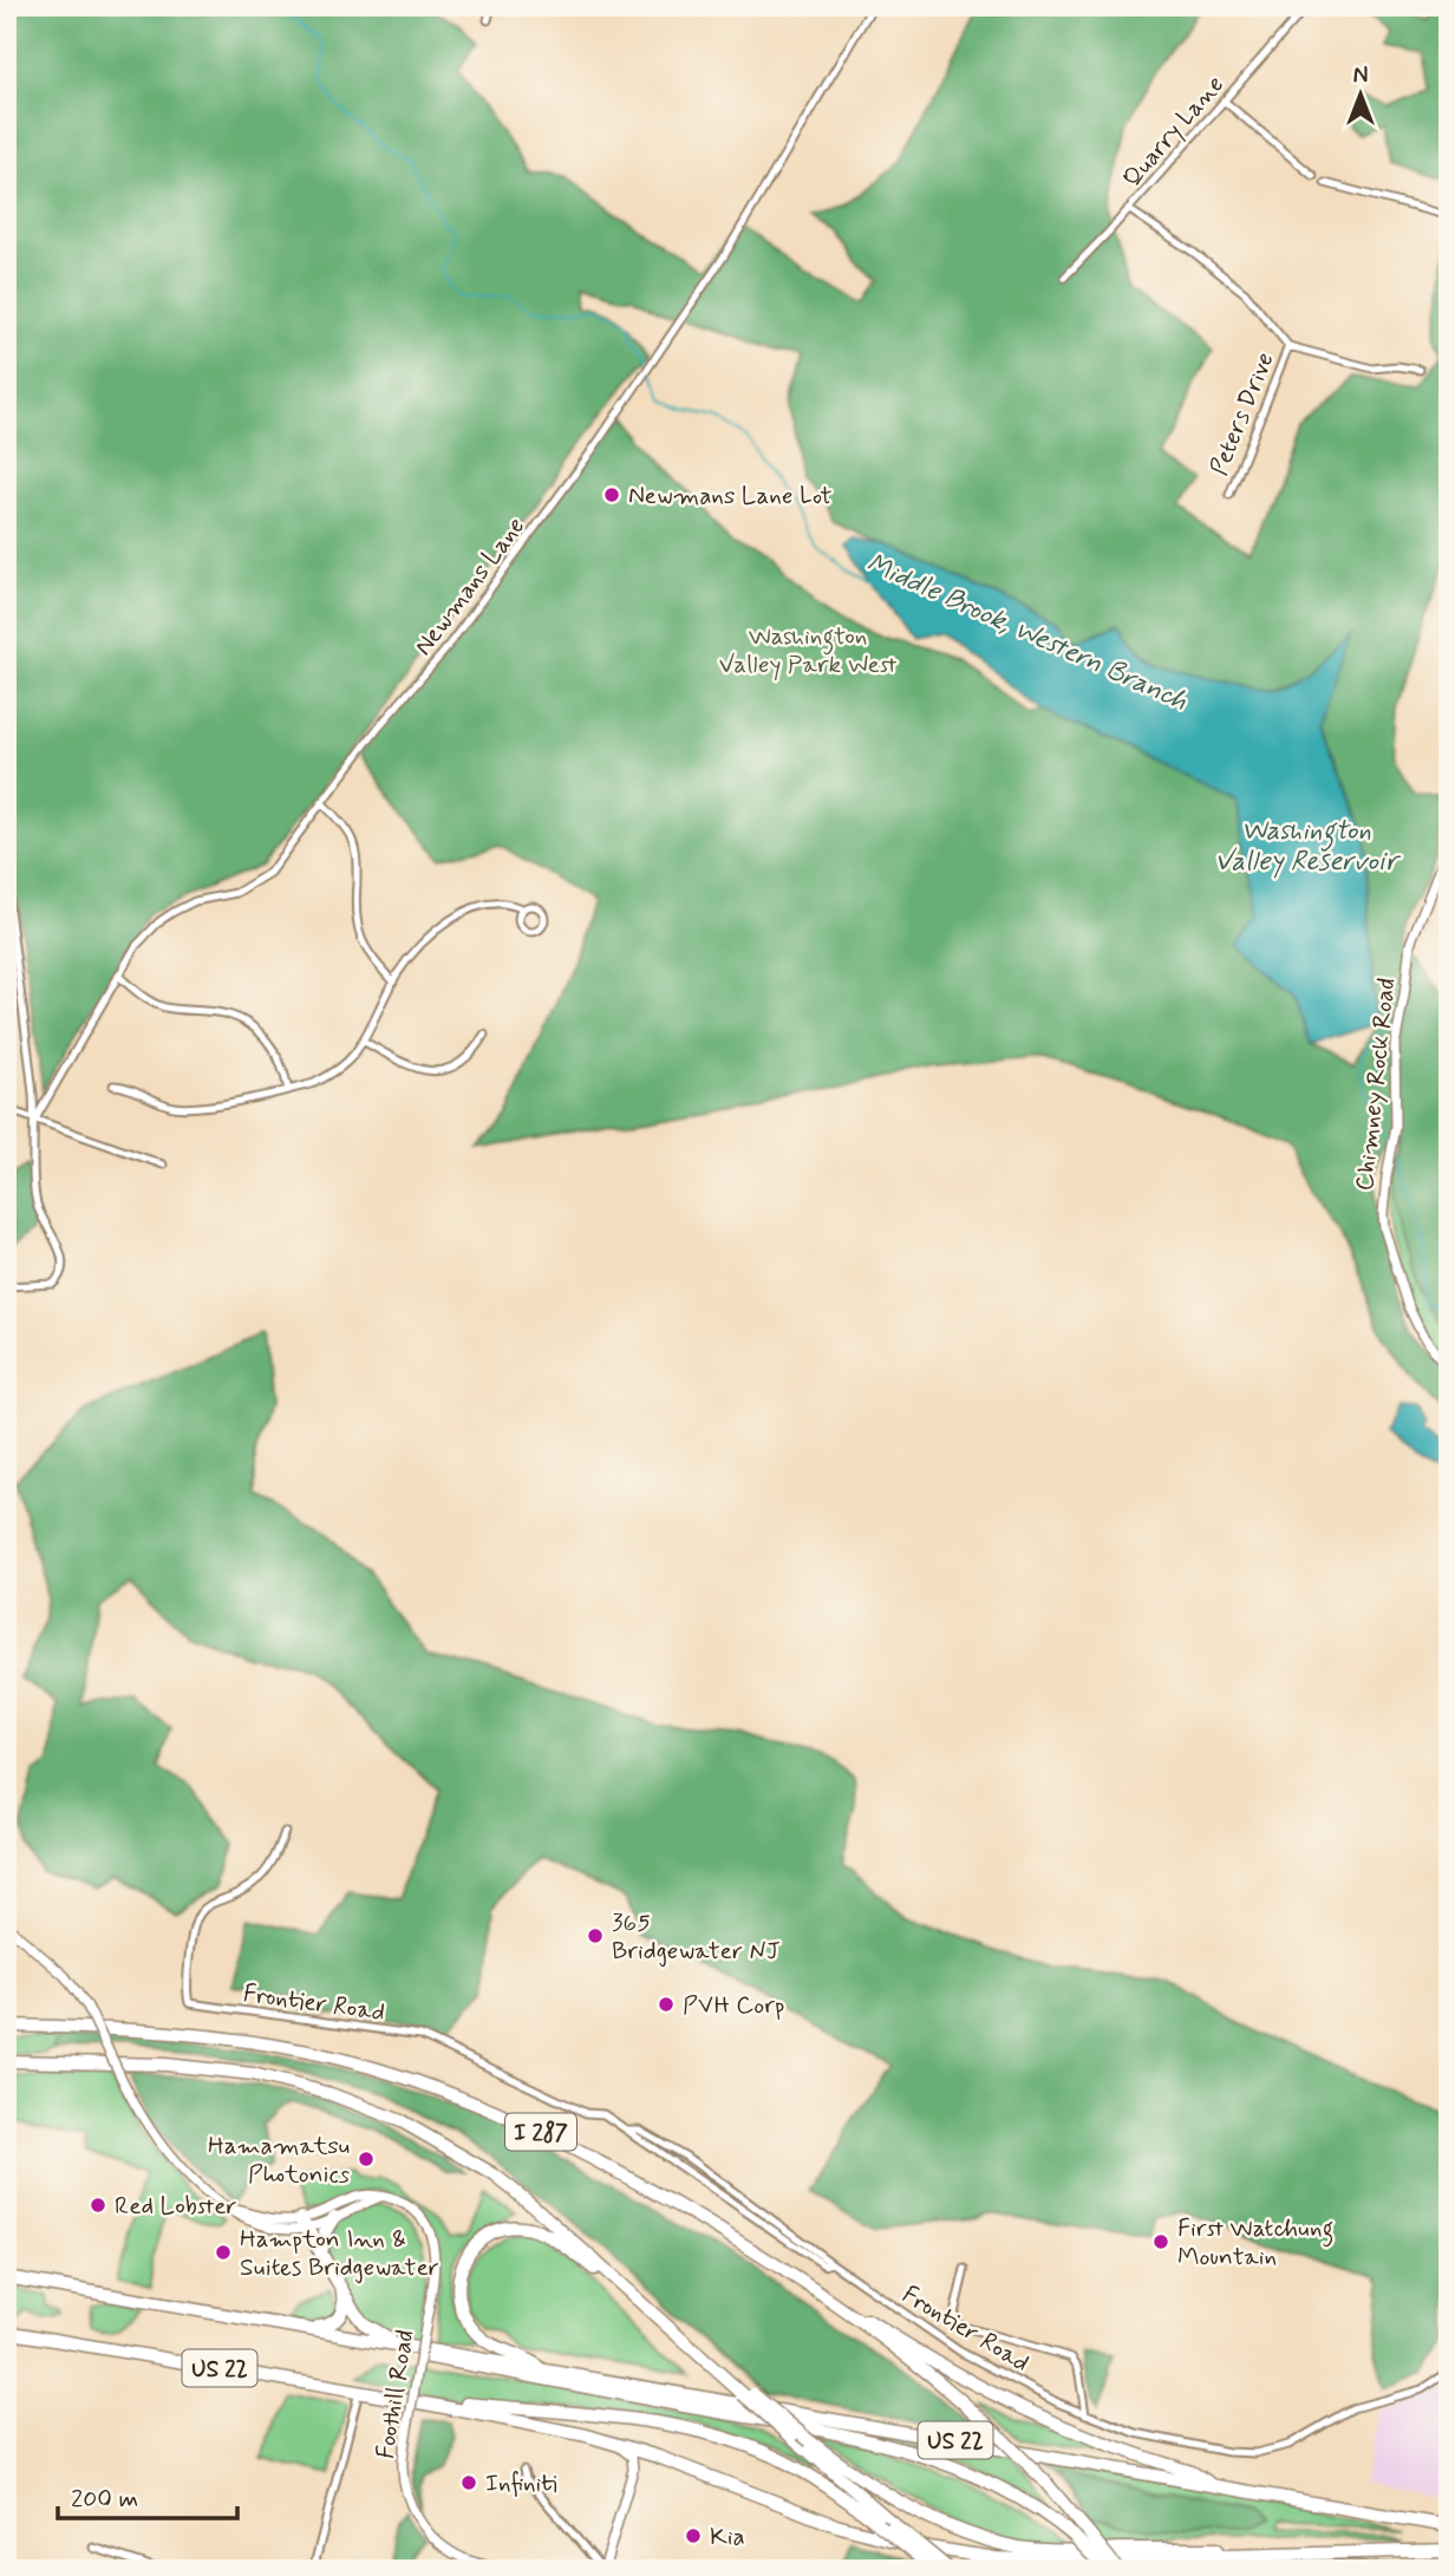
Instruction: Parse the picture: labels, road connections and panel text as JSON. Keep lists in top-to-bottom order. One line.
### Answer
{"streets":{"highway":["I 287","US 22"],"street":["Quarry Lane","Peters Drive","Newmans Lane","Chimney Rock Road","Frontier Road","Foothill Road"]},"crossings":[["I 287","US 22"]],"water":["Middle Brook, Western Branch","Washington Valley Reservoir"],"parks":["Washington Valley Park West"],"places":["Newmans Lane Lot","365 Bridgewater NJ","PVH Corp","Hamamatsu Photonics","Red Lobster","First Watchung Mountain","Hampton Inn & Suites Bridgewater","Infiniti","Kia"],"scale_bar":"200 m","north":"top"}
